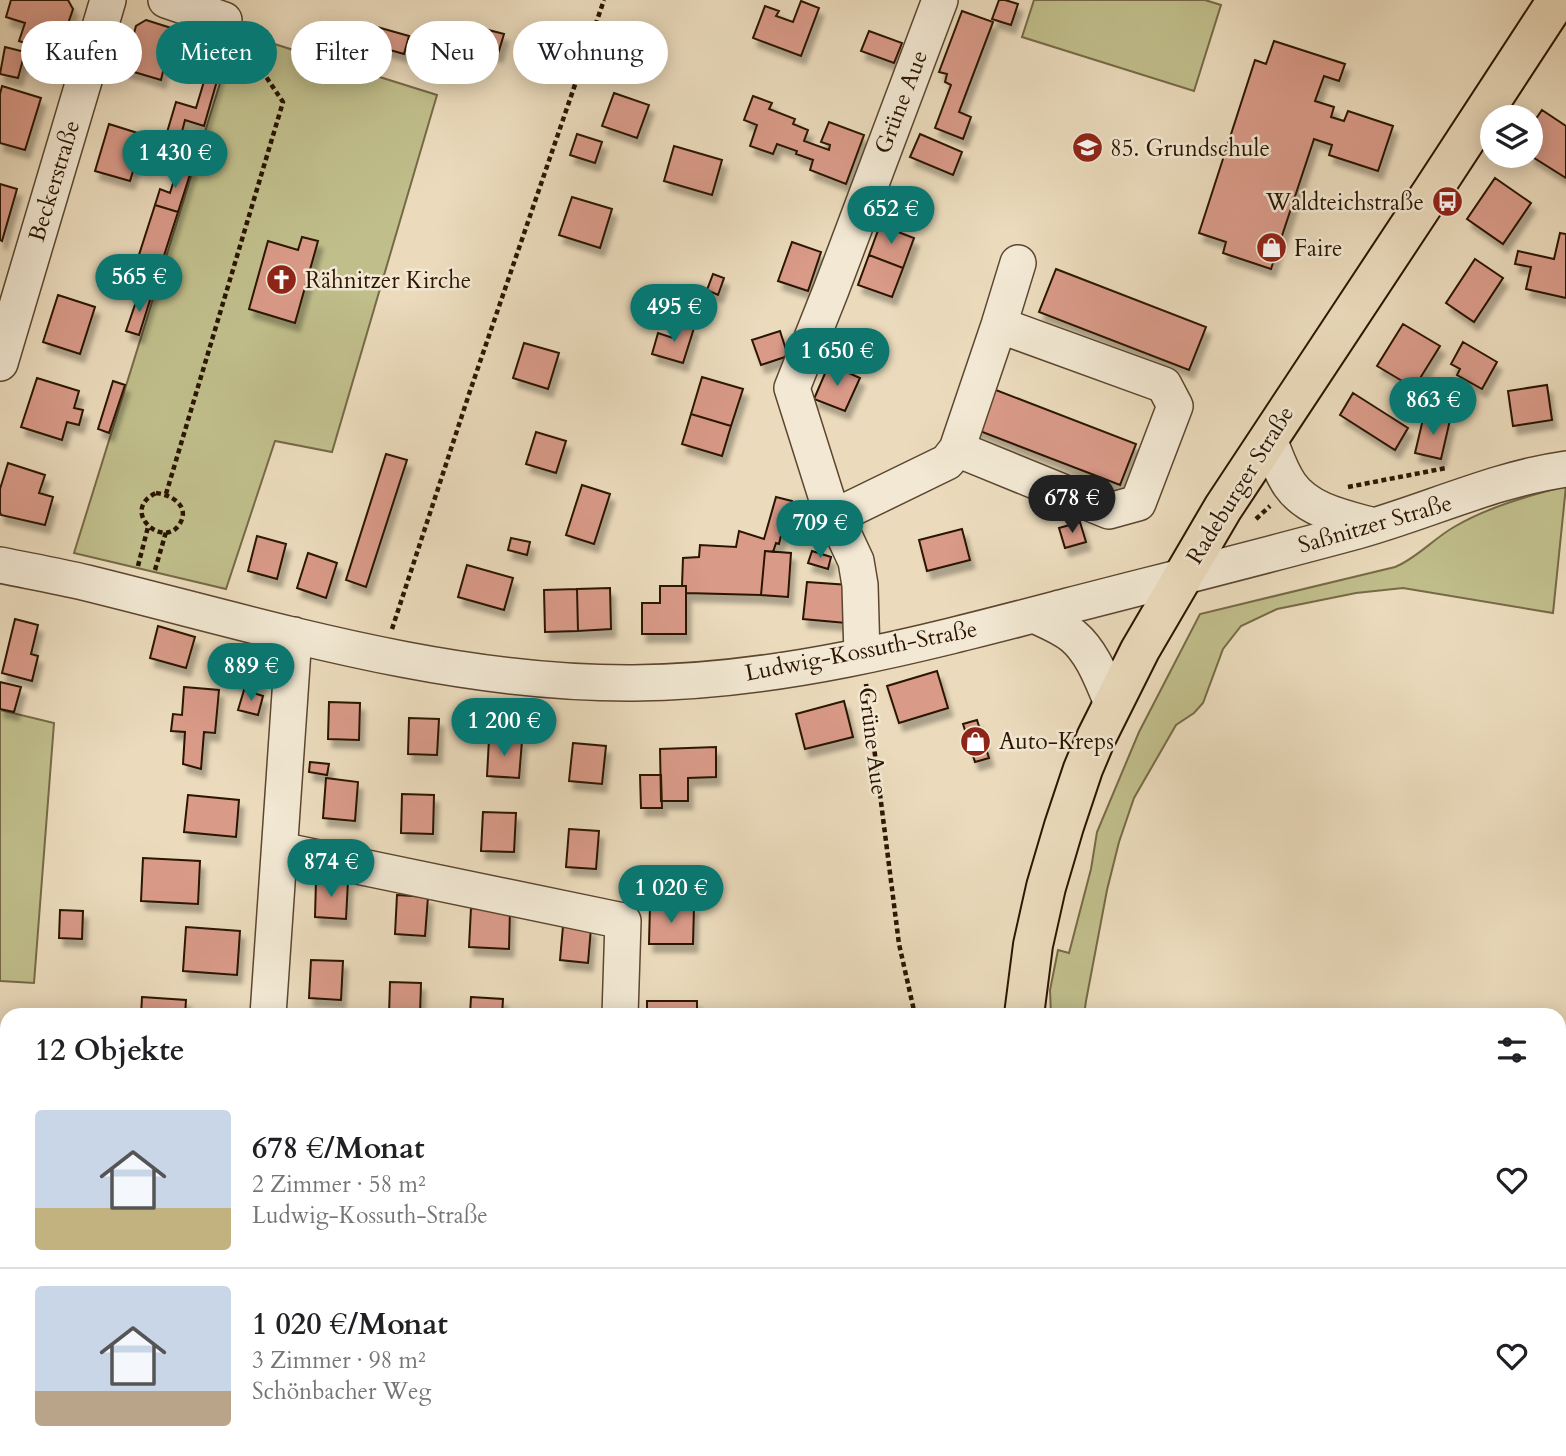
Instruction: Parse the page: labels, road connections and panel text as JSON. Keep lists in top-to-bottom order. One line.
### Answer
{"streets":{"main road":["Radeburger Straße"],"street":["Grüne Aue","Beckerstraße","Saßnitzer Straße","Ludwig-Kossuth-Straße"]},"crossings":[["Grüne Aue","Ludwig-Kossuth-Straße"],["Radeburger Straße","Saßnitzer Straße"],["Radeburger Straße","Ludwig-Kossuth-Straße"],["Saßnitzer Straße","Ludwig-Kossuth-Straße"]],"places":{"school or university":["85. Grundschule"],"bus stop":["Waldteichstraße"],"shop":["Faire","Auto-Kreps"],"church":["Rähnitzer Kirche"]},"page":{"chip":["Kaufen","Mieten","Filter","Neu","Wohnung"],"price":["1 430 €","652 €","565 €","495 €","1 650 €","863 €","678 €","709 €","889 €","1 200 €","874 €","1 020 €"],"heading":"12 Objekte","list":[{"name":"678 €/Monat","note":"2 Zimmer · 58 m² · Ludwig-Kossuth-Straße"},{"name":"1 020 €/Monat","note":"3 Zimmer · 98 m² · Schönbacher Weg"}]}}
